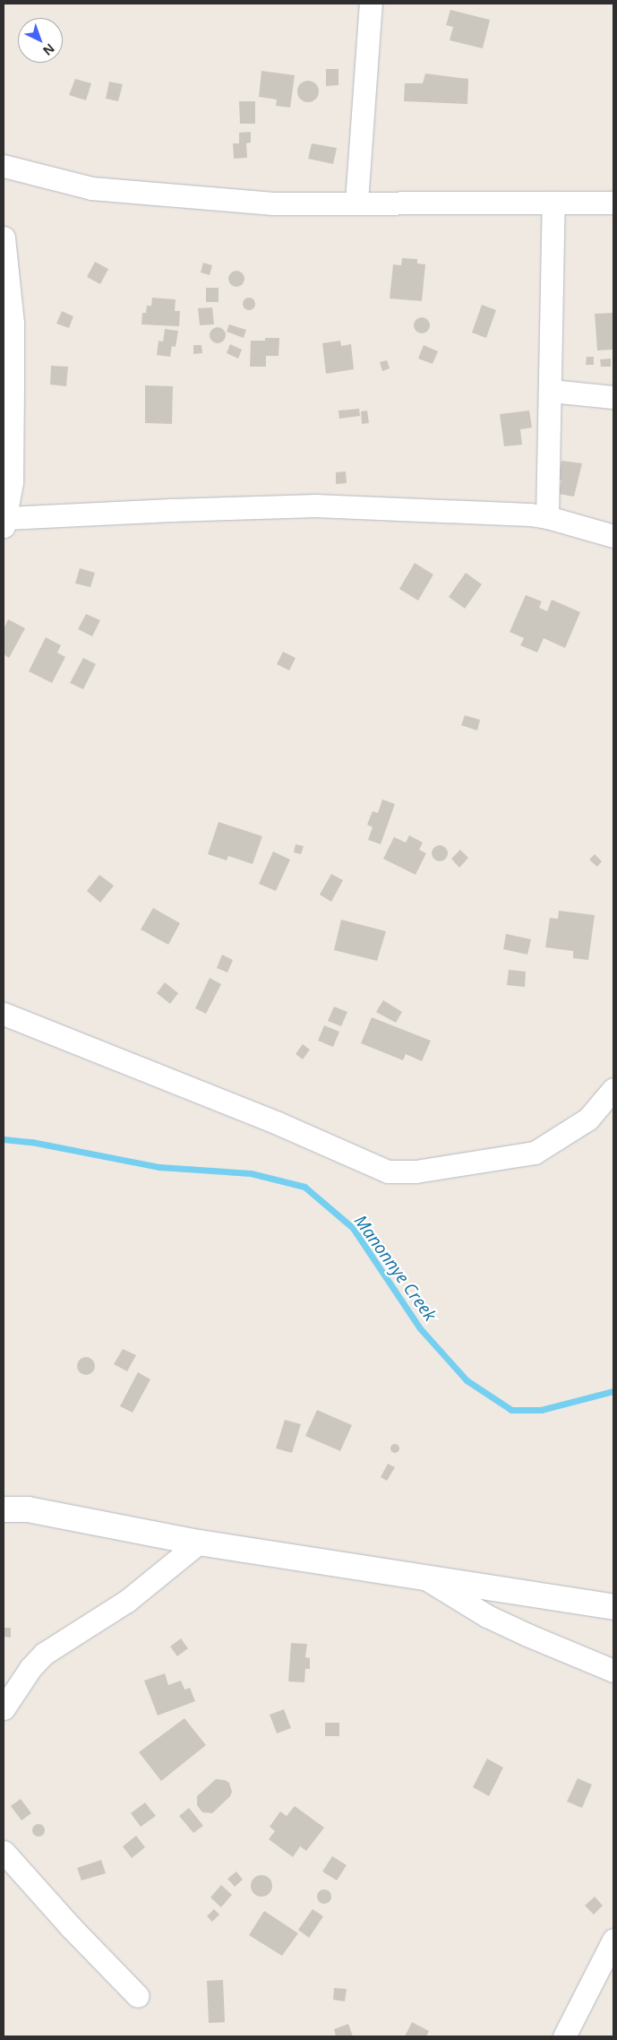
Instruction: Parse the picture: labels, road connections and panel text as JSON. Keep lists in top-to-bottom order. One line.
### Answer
{"water":["Manonnye Creek"],"north":"bottom right"}
